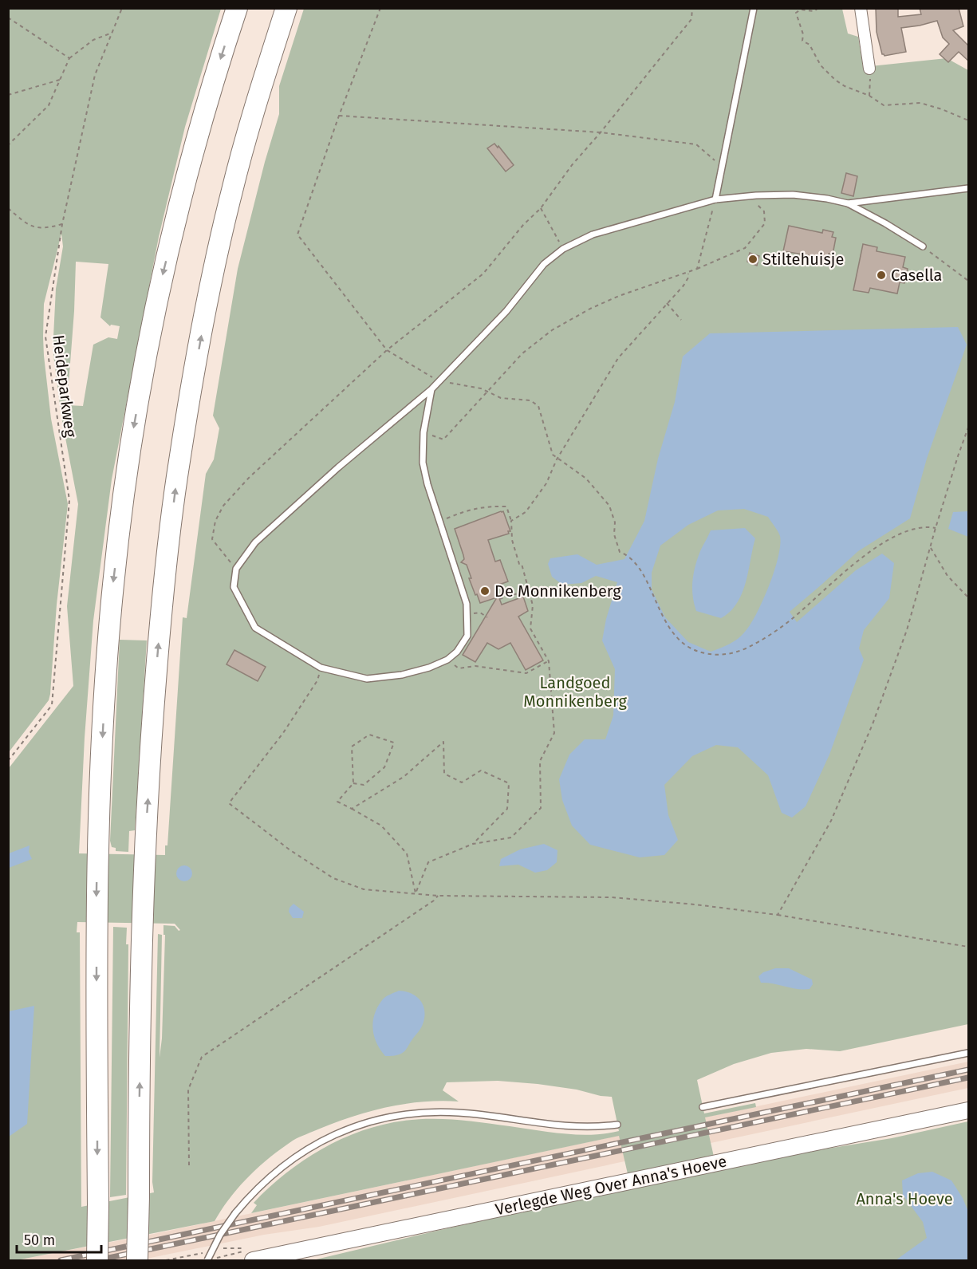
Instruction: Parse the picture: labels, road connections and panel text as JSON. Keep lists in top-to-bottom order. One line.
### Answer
{"streets":{"main road":["Verlegde Weg Over Anna's Hoeve"],"path":["Heideparkweg"]},"parks":["Landgoed Monnikenberg","Anna's Hoeve"],"places":["Stiltehuisje","Casella","De Monnikenberg"],"scale_bar":"50 m"}
